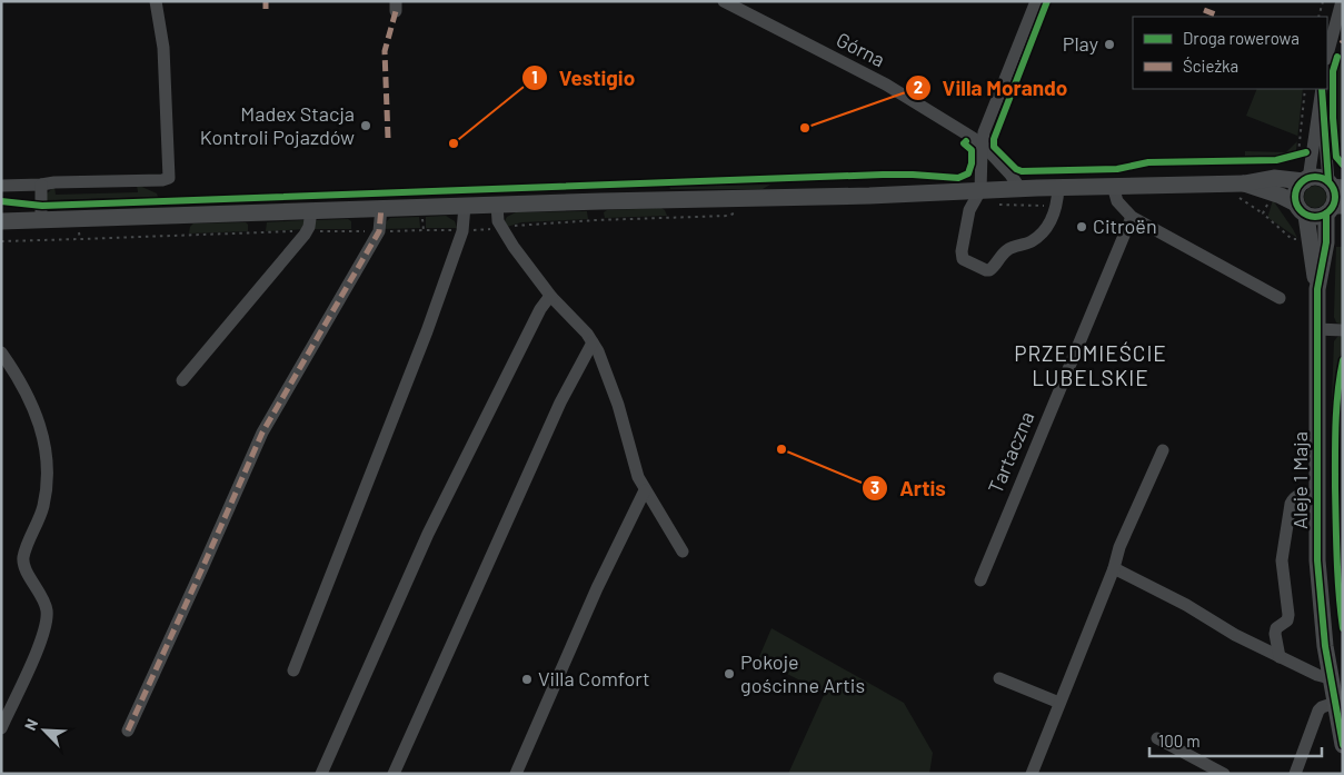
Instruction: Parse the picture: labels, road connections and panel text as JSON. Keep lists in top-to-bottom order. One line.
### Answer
{"streets":{"main road":["Aleje 1 Maja"],"street":["Górna","Tartaczna"]},"districts":["PRZEDMIEŚCIE LUBELSKIE"],"places":["Play","Madex Stacja Kontroli Pojazdów","Villa Morando","Vestigio","Citroën","Artis","Pokoje gościnne Artis","Villa Comfort"],"legend":["Droga rowerowa","Ścieżka"],"scale_bar":"100 m","north":"top left"}
